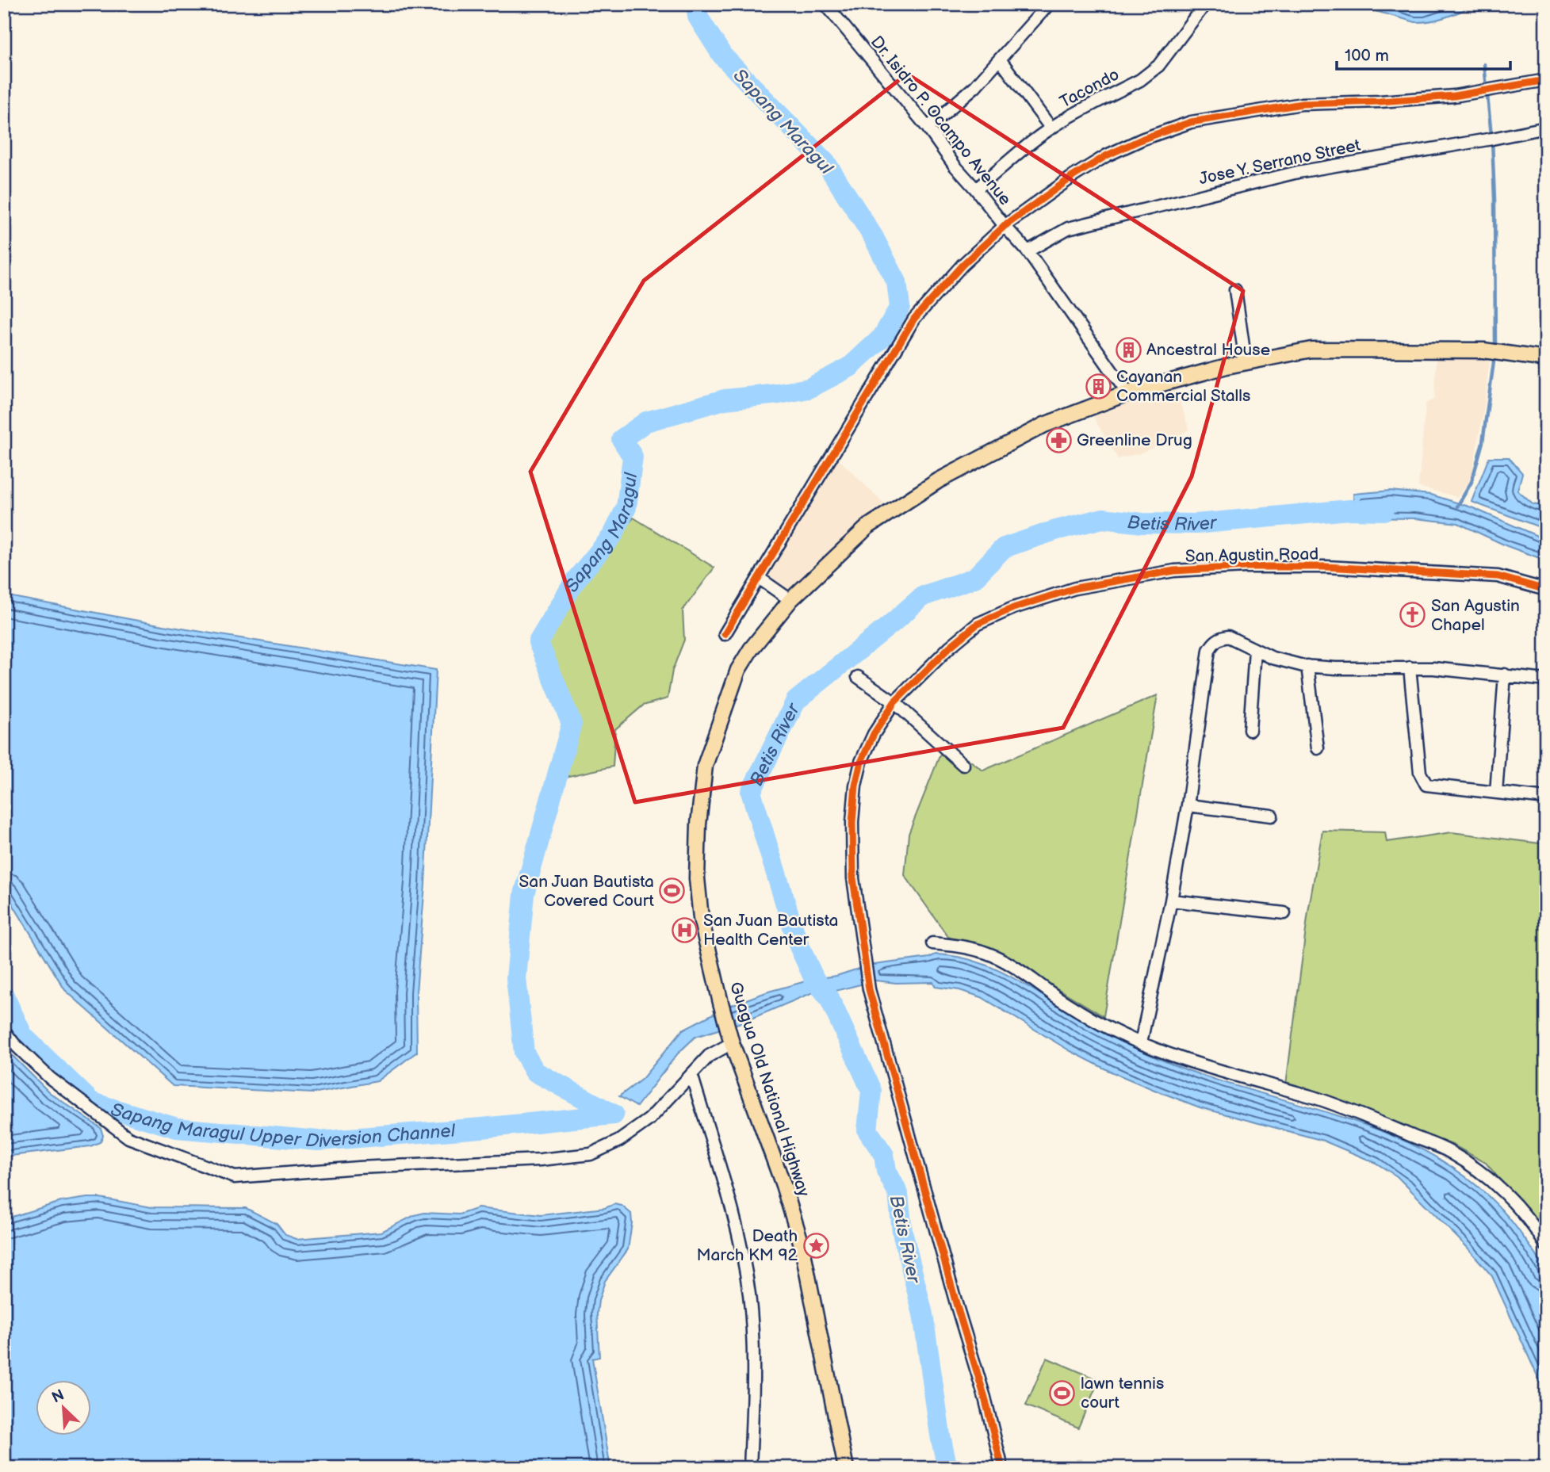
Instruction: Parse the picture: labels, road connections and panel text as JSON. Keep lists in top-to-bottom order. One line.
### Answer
{"streets":{"main road":["Guagua Old National Highway"],"street":["Tacondo","Dr. Isidro P. Ocampo Avenue","Jose Y. Serrano Street","San Agustin Road"]},"crossings":[["Tacondo","Dr. Isidro P. Ocampo Avenue"],["Dr. Isidro P. Ocampo Avenue","Jose Y. Serrano Street"],["Dr. Isidro P. Ocampo Avenue","Guagua Old National Highway"]],"water":["Sapang Maragul","Betis River","Sapang Maragul Upper Diversion Channel"],"places":{"building":["Ancestral House","Cayanan Commercial Stalls"],"pharmacy":["Greenline Drug"],"church":["San Agustin Chapel"],"sports":["San Juan Bautista Covered Court","lawn tennis court"],"hospital":["San Juan Bautista Health Center"],"place":["Death March KM 92"]},"scale_bar":"100 m","north":"top left"}
